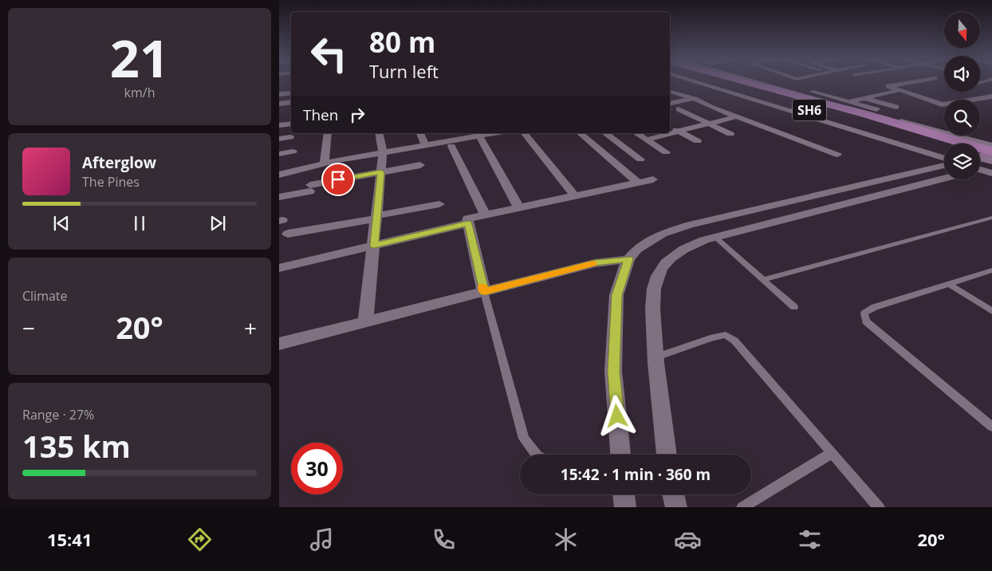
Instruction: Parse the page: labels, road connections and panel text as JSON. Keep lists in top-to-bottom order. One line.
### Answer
{"streets":{"highway":["SH6"]},"north":"bottom","page":{"tile":[["21","km/h"],"Climate",["Range · 27%","135 km"]],"turn":["80 m","Turn left"],"then":"Then","song":["Afterglow","The Pines"],"heat":["−","20°","+"],"limit":"30","trip":"15:42 · 1 min · 360 m","tabs":["15:41","20°"]}}
